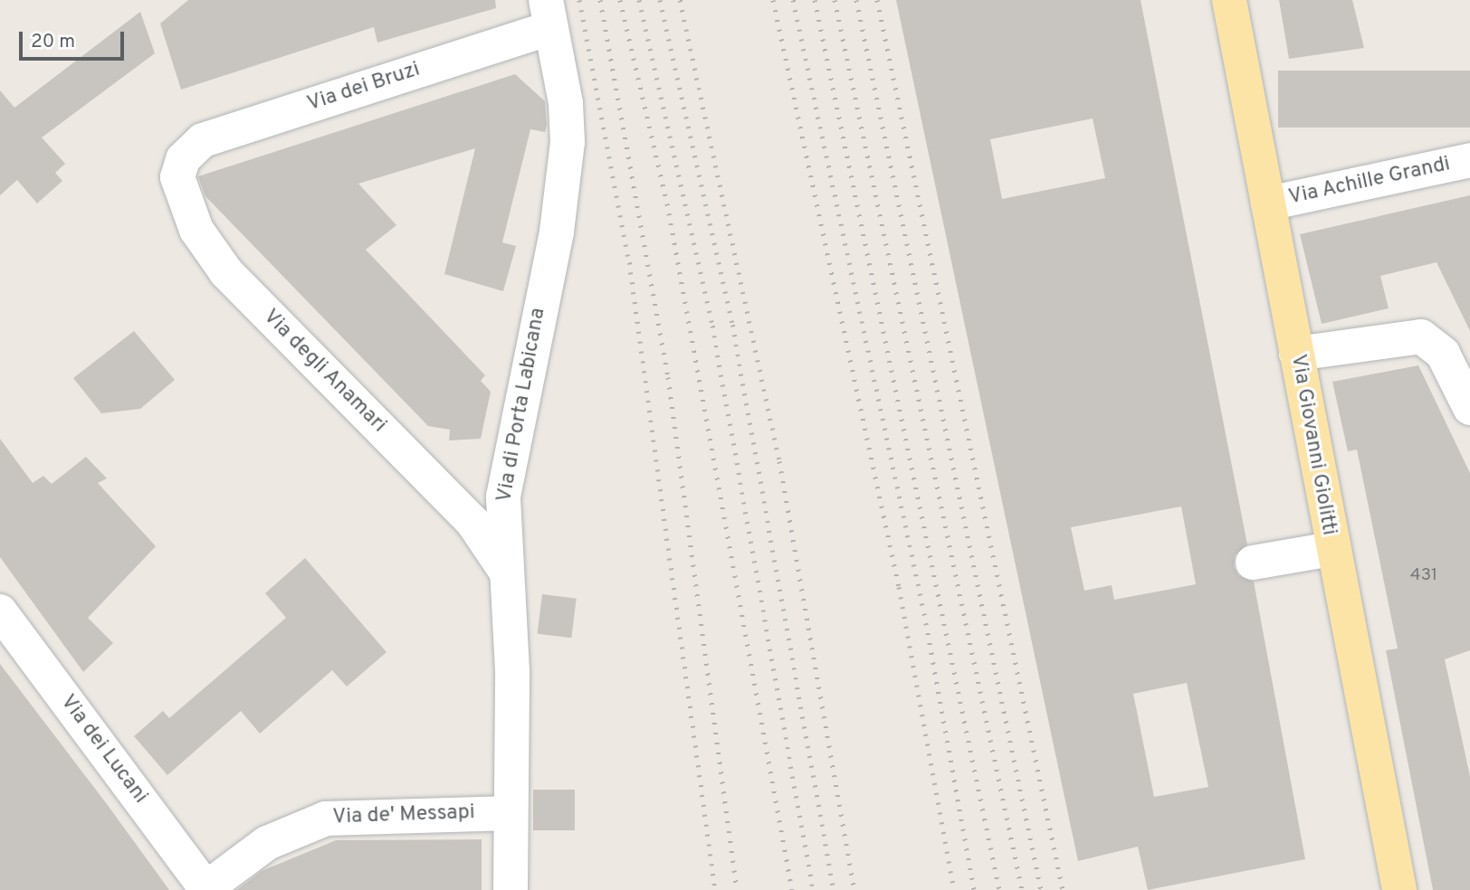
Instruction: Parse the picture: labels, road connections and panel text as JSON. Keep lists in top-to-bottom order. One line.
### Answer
{"streets":{"main road":["Via Giovanni Giolitti"],"street":["Via dei Bruzi","Via Achille Grandi","Via degli Anamari","Via di Porta Labicana","Via dei Lucani","Via de' Messapi"]},"crossings":[["Via dei Bruzi","Via degli Anamari"],["Via dei Bruzi","Via di Porta Labicana"],["Via Achille Grandi","Via Giovanni Giolitti"],["Via degli Anamari","Via di Porta Labicana"],["Via di Porta Labicana","Via de' Messapi"],["Via dei Lucani","Via de' Messapi"]],"house_numbers":["431"],"scale_bar":"20 m"}
